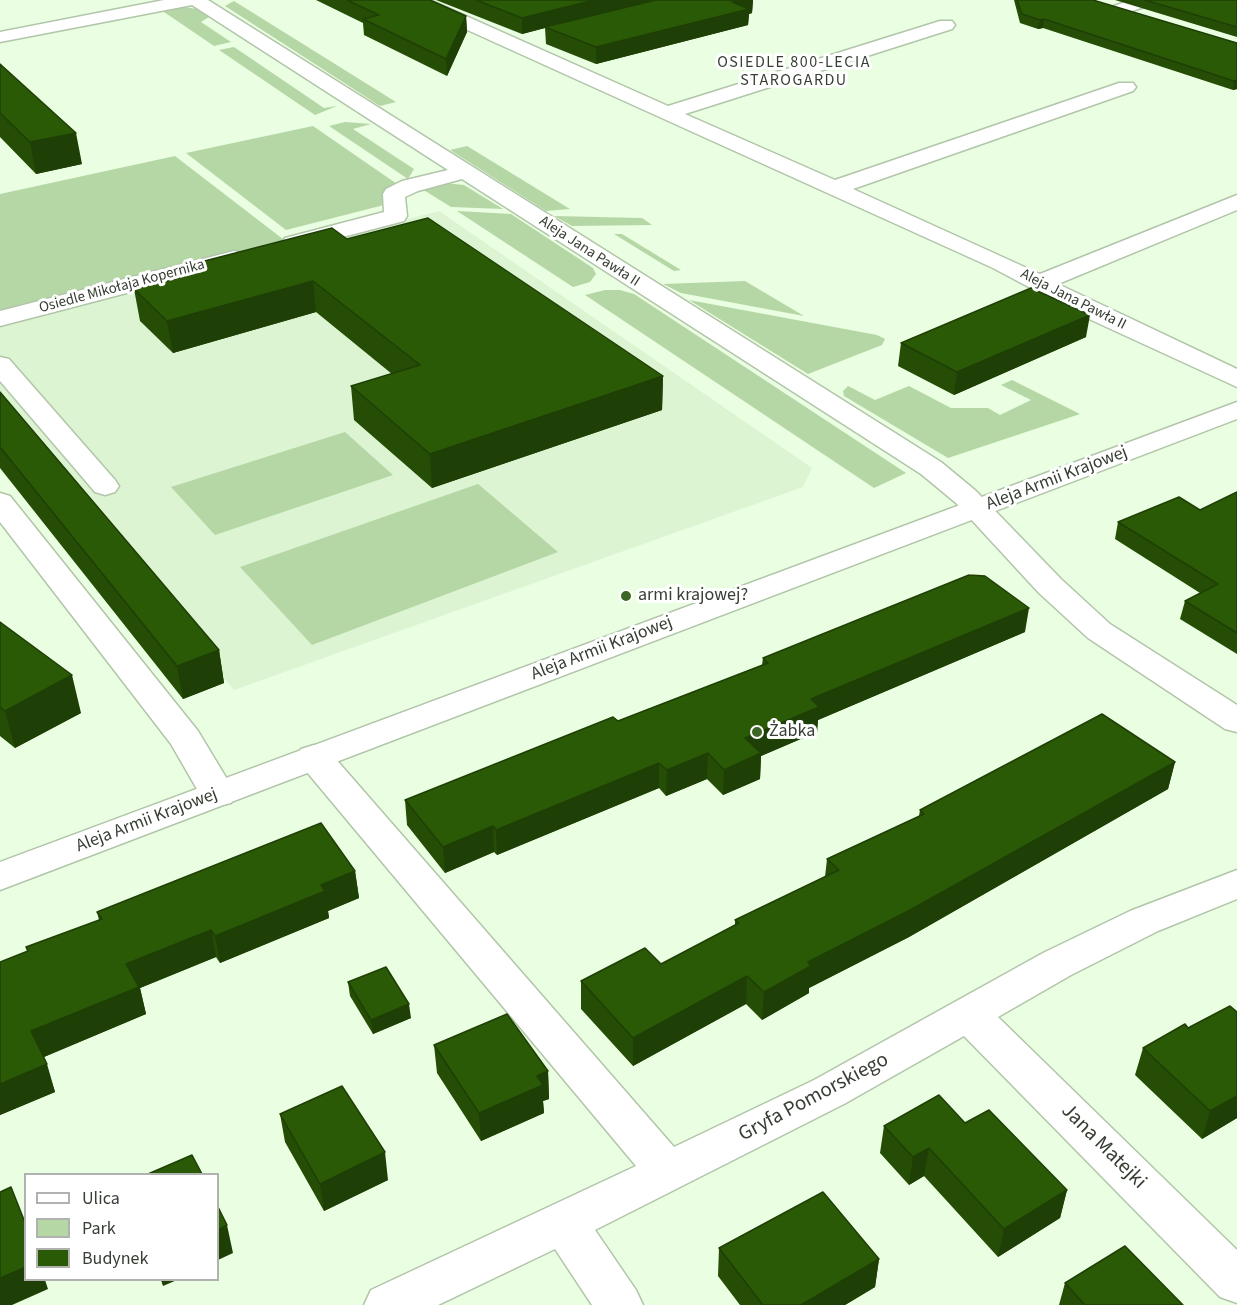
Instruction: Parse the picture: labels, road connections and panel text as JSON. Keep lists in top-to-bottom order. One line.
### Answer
{"streets":{"street":["Aleja Jana Pawła II","Osiedle Mikołaja Kopernika","Aleja Armii Krajowej","Gryfa Pomorskiego","Jana Matejki"]},"crossings":[["Aleja Jana Pawła II","Osiedle Mikołaja Kopernika"],["Aleja Jana Pawła II","Aleja Armii Krajowej"],["Gryfa Pomorskiego","Jana Matejki"]],"districts":["OSIEDLE 800-LECIA STAROGARDU"],"places":["armi krajowej?","Żabka"],"legend":["Ulica","Park","Budynek"]}
